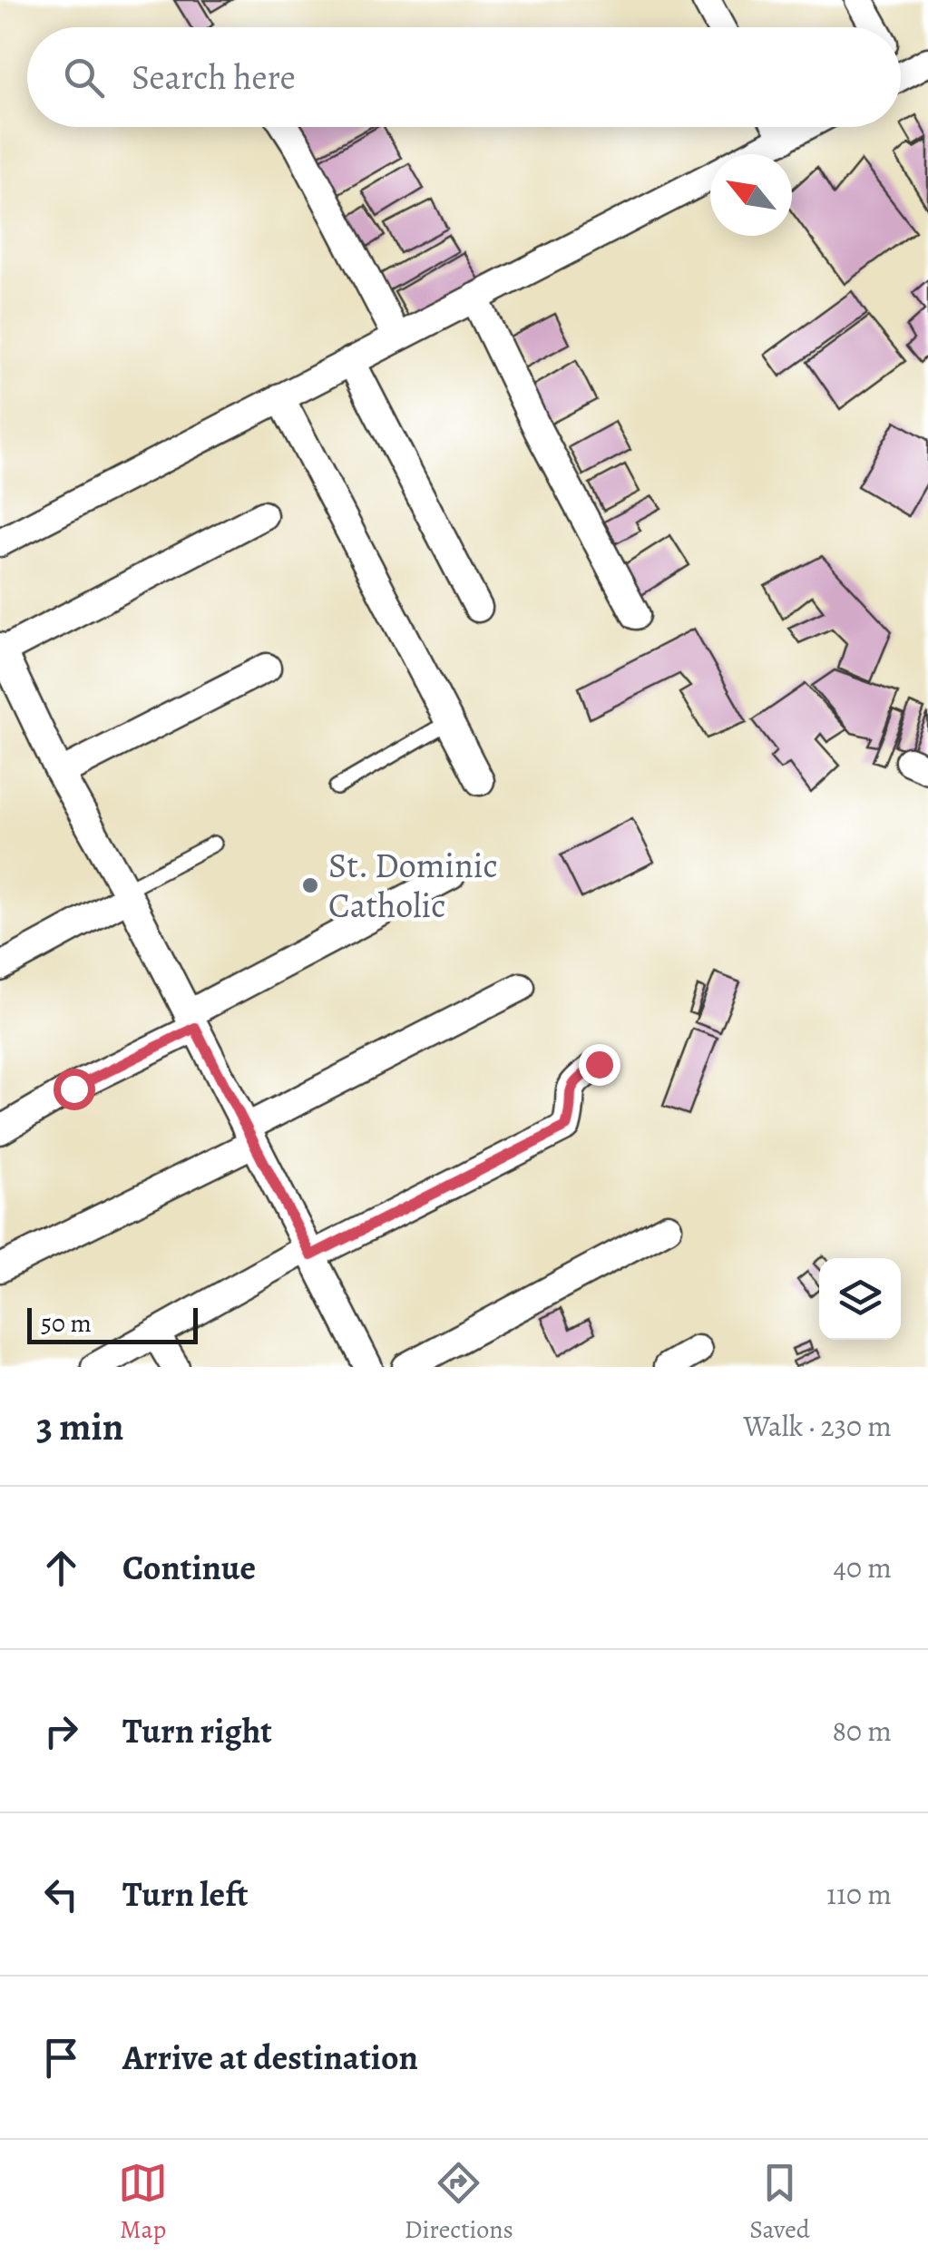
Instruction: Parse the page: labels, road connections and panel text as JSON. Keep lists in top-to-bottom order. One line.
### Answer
{"places":["St. Dominic Catholic"],"scale_bar":"50 m","north":"top left","page":{"search":"Search here","scale":"50 m","heading":["3 min","Walk · 230 m"],"list":[["Continue","40 m"],["Turn right","80 m"],["Turn left","110 m"],"Arrive at destination"],"nav":["Map","Directions","Saved"]}}
